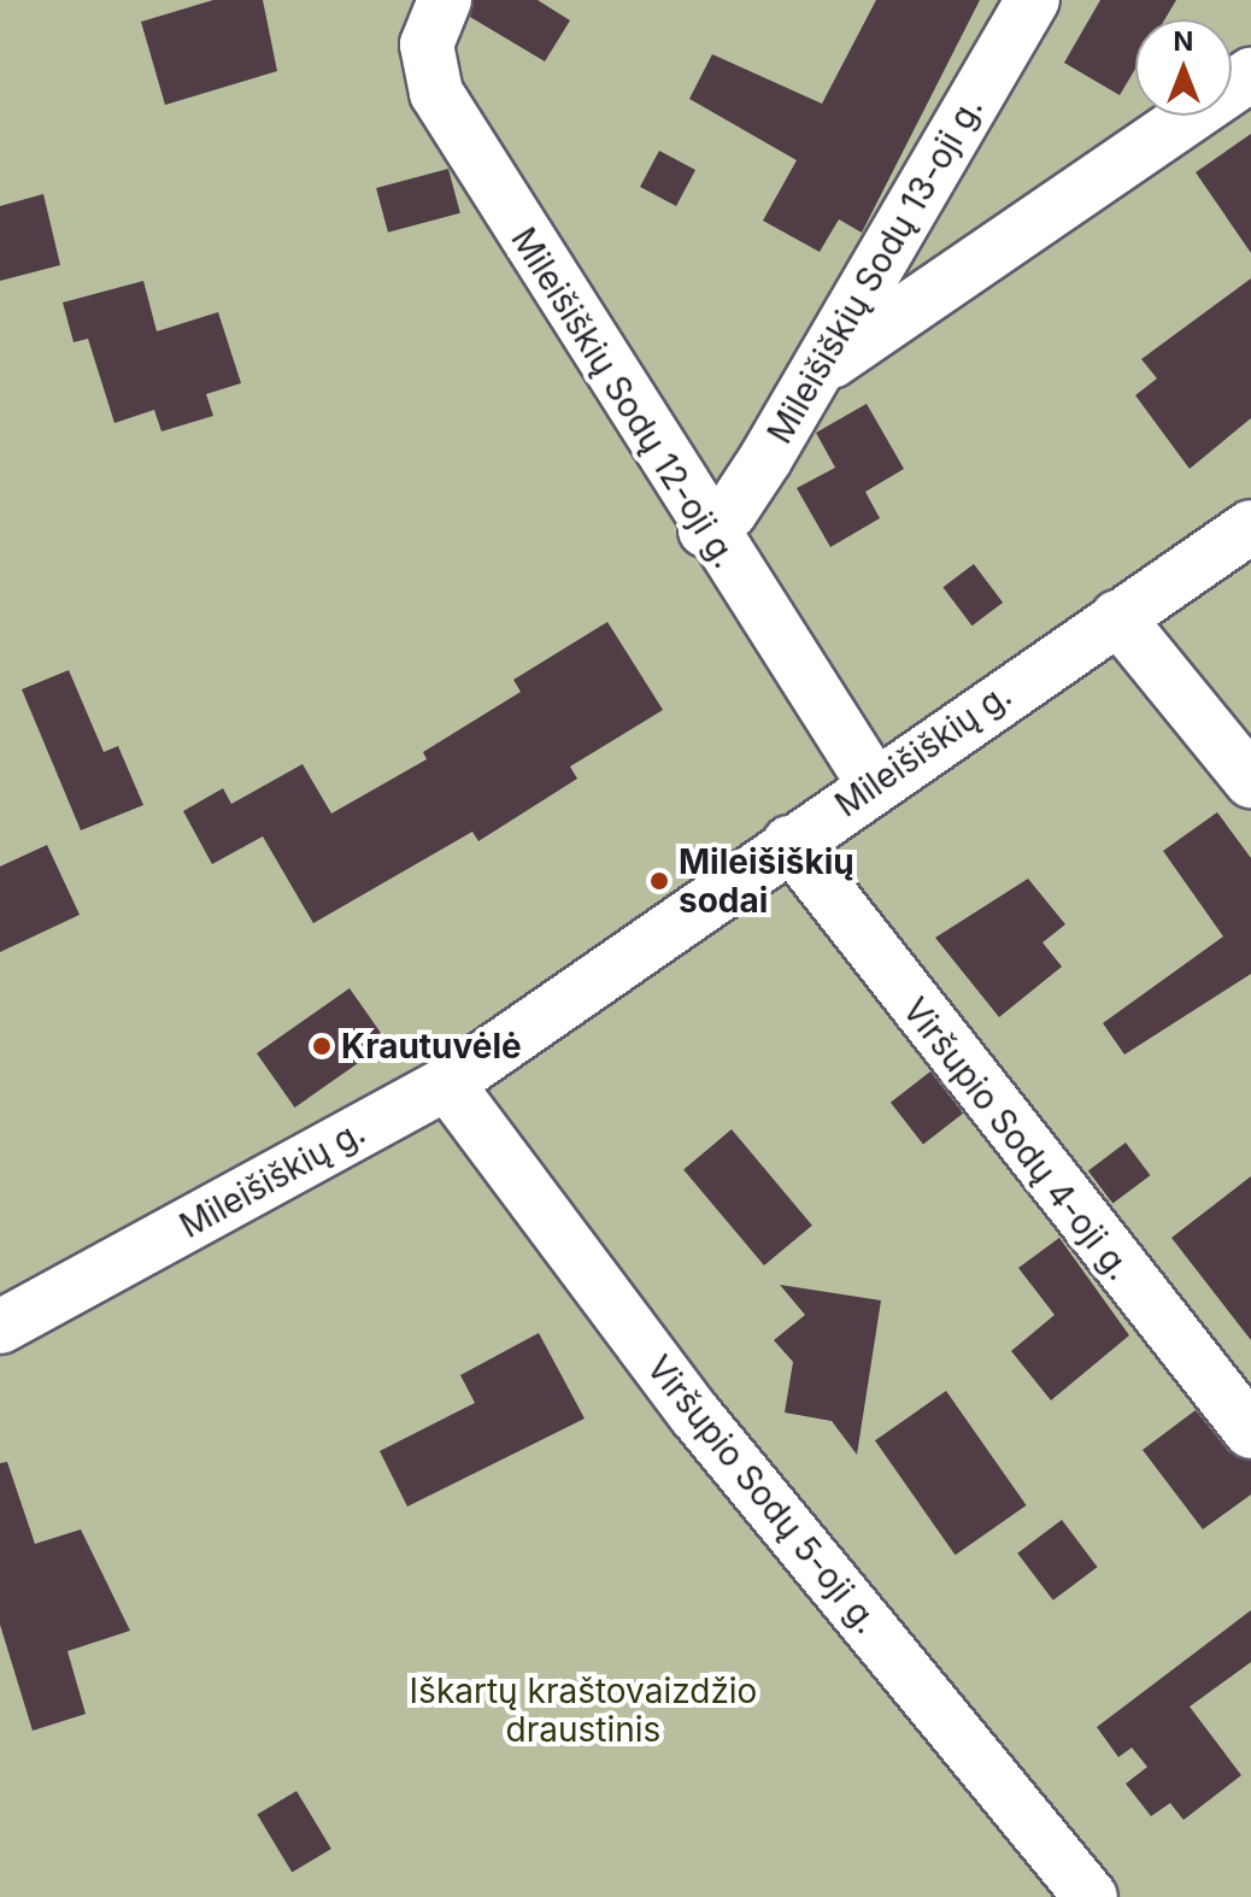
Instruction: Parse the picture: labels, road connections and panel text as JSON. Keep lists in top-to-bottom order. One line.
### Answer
{"streets":{"street":["Mileišiškių Sodų 13-oji g.","Mileišiškių Sodų 12-oji g.","Mileišiškių g.","Viršupio Sodų 4-oji g.","Viršupio Sodų 5-oji g."]},"crossings":[["Mileišiškių Sodų 13-oji g.","Mileišiškių Sodų 12-oji g."],["Mileišiškių Sodų 12-oji g.","Mileišiškių g."],["Mileišiškių g.","Viršupio Sodų 4-oji g."],["Mileišiškių g.","Viršupio Sodų 5-oji g."]],"parks":["Iškartų kraštovaizdžio draustinis"],"places":["Mileišiškių sodai","Krautuvėlė"],"north":"top"}
